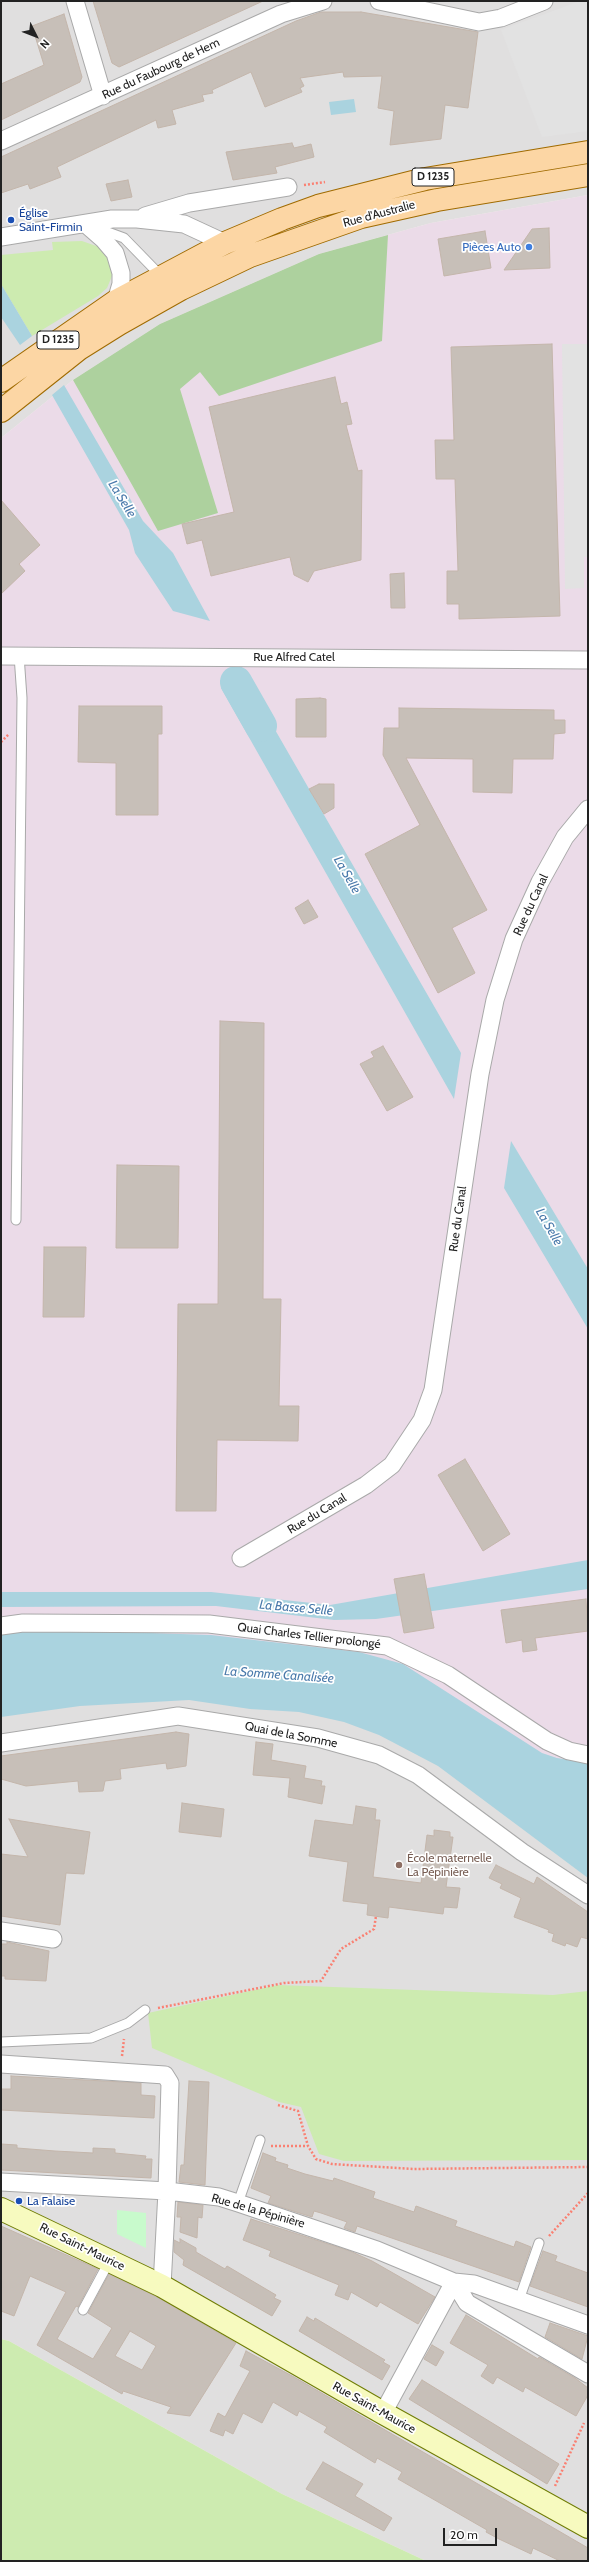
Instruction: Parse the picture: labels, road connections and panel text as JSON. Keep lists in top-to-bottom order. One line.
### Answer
{"streets":{"main road":["D 1235","Rue d'Australie"],"street":["Rue du Faubourg de Hem","Rue Alfred Catel","Rue du Canal","Quai Charles Tellier prolongé","Quai de la Somme","Rue de la Pépinière","Rue Saint-Maurice"]},"crossings":[["D 1235","Rue d'Australie"]],"water":["La Selle","La Basse Selle","La Somme Canalisée"],"places":["Église Saint-Firmin","Pièces Auto","École maternelle La Pépinière","La Falaise"],"scale_bar":"20 m","north":"bottom right"}
